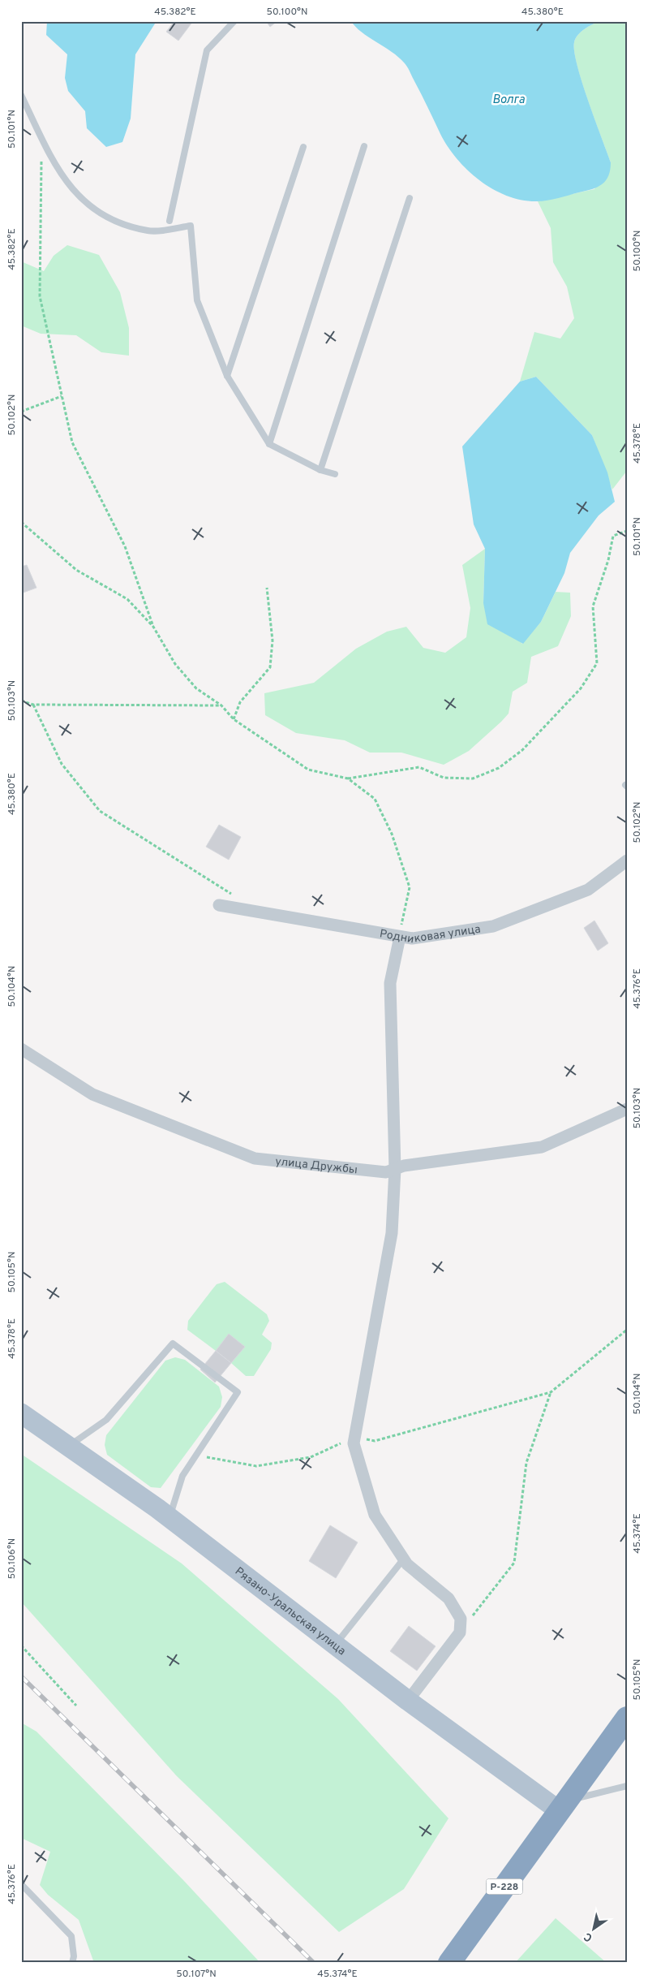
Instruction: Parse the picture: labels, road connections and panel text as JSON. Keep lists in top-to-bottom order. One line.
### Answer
{"streets":{"highway":["Р-228"],"main road":["Рязано-Уральская улица"],"street":["Родниковая улица","улица Дружбы"]},"crossings":[["Рязано-Уральская улица","Р-228"]],"water":["Волга"],"north":"bottom left","coordinates":["45.382°E","50.100°N","45.380°E","50.101°N","50.102°N","45.378°E","50.103°N","50.104°N","45.376°E","50.105°N","45.374°E","50.106°N","50.107°N"]}
